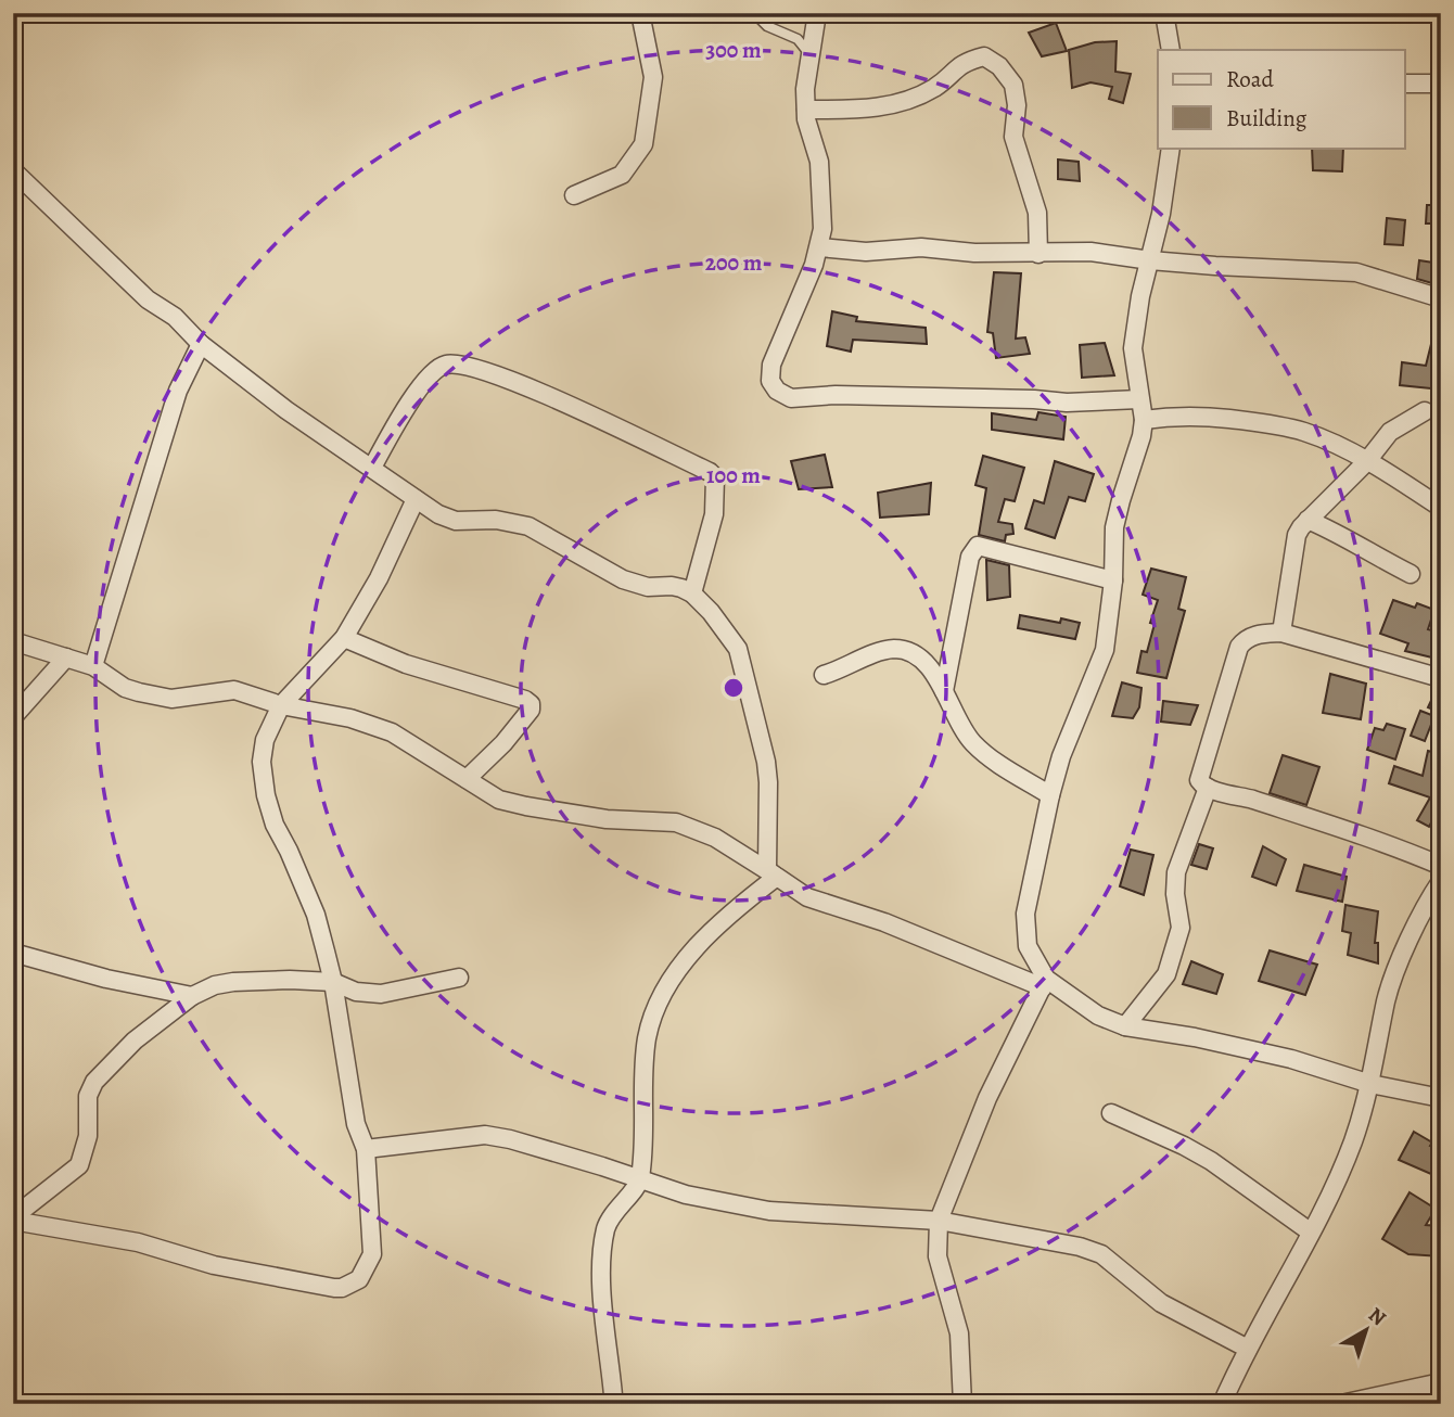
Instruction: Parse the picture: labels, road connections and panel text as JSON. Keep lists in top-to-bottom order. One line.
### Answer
{"legend":["Road","Building"],"north":"top right","rings":["300 m","200 m","100 m"]}
